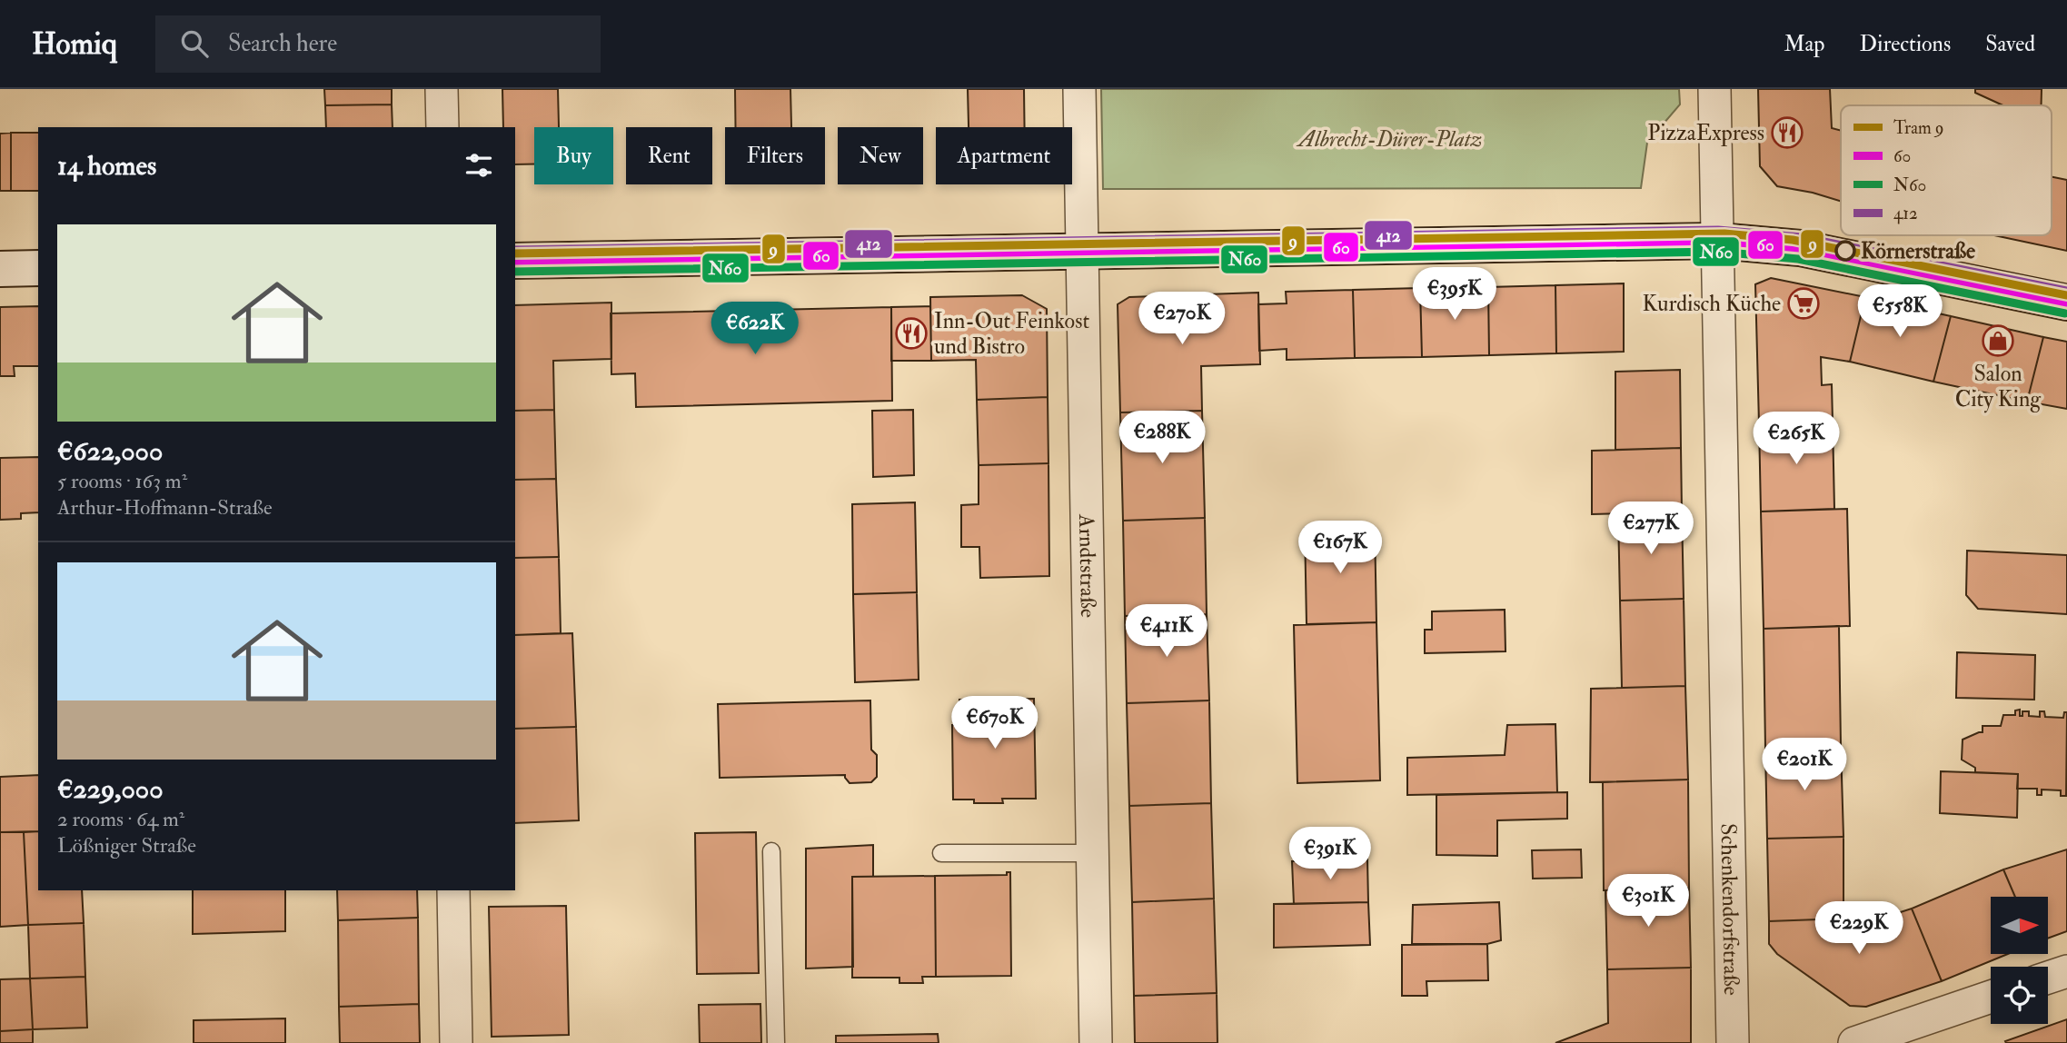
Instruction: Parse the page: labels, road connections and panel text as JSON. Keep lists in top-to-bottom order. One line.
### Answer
{"streets":{"street":["Arndtstraße","Schenkendorfstraße"]},"parks":["Albrecht-Dürer-Platz"],"places":{"restaurant":["PizzaExpress","Inn-Out Feinkost und Bistro"],"other":["Körnerstraße"],"supermarket":["Kurdisch Küche"],"shop":["Salon City King"]},"lines":["transit line 412","tram line 9","transit line 60","transit line N60"],"legend":["Tram 9","60","N60","412"],"north":"right","page":{"header":"Homiq","search":"Search here","nav":["Map","Directions","Saved"],"chip":["Buy","Rent","Filters","New","Apartment"],"heading":"14 homes","list":[{"name":"€622,000","note":"5 rooms · 163 m² · Arthur-Hoffmann-Straße"},{"name":"€229,000","note":"2 rooms · 64 m² · Lößniger Straße"}],"price":["€395K","€558K","€270K","€622K","€288K","€265K","€277K","€167K","€411K","€670K","€201K","€391K","€301K","€229K"]}}
